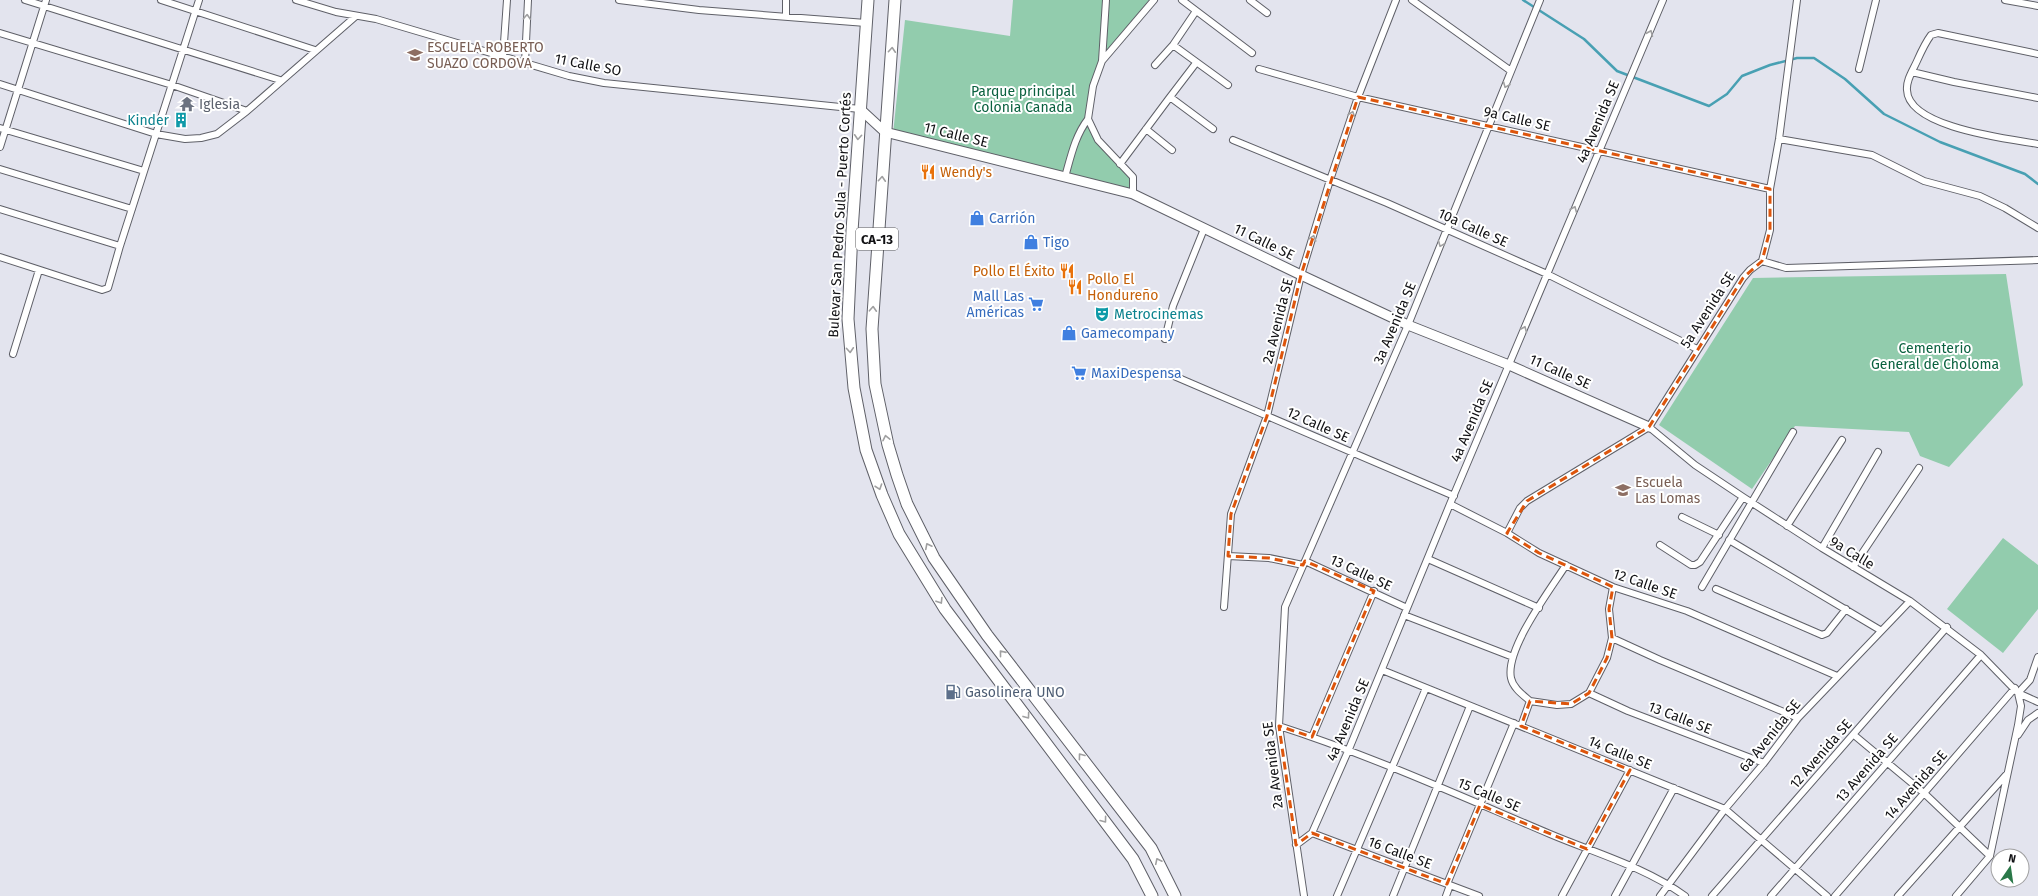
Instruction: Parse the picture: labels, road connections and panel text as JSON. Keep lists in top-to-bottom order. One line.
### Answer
{"streets":{"highway":["Bulevar San Pedro Sula - Puerto Cortés","CA-13"],"street":["11 Calle SO","9a Calle SE","4a Avenida SE","11 Calle SE","10a Calle SE","5a Avenida SE","2a Avenida SE","3a Avenida SE","12 Calle SE","9a Calle","13 Calle SE","6a Avenida SE","14 Calle SE","12 Avenida SE","13 Avenida SE","14 Avenida SE","15 Calle SE","16 Calle SE"]},"crossings":[["11 Calle SO","11 Calle SE"],["11 Calle SO","Bulevar San Pedro Sula - Puerto Cortés"],["9a Calle SE","4a Avenida SE"],["9a Calle SE","2a Avenida SE"],["9a Calle SE","3a Avenida SE"],["4a Avenida SE","11 Calle SE"],["4a Avenida SE","10a Calle SE"],["4a Avenida SE","2a Avenida SE"],["4a Avenida SE","12 Calle SE"],["4a Avenida SE","13 Calle SE"],["4a Avenida SE","14 Calle SE"],["4a Avenida SE","15 Calle SE"],["4a Avenida SE","16 Calle SE"],["11 Calle SE","Bulevar San Pedro Sula - Puerto Cortés"],["11 Calle SE","CA-13"],["11 Calle SE","5a Avenida SE"],["11 Calle SE","2a Avenida SE"],["11 Calle SE","3a Avenida SE"],["11 Calle SE","9a Calle"],["10a Calle SE","5a Avenida SE"],["10a Calle SE","2a Avenida SE"],["10a Calle SE","3a Avenida SE"],["5a Avenida SE","12 Calle SE"],["5a Avenida SE","9a Calle"],["2a Avenida SE","3a Avenida SE"],["2a Avenida SE","12 Calle SE"],["2a Avenida SE","13 Calle SE"],["2a Avenida SE","15 Calle SE"],["3a Avenida SE","12 Calle SE"],["3a Avenida SE","13 Calle SE"],["12 Calle SE","6a Avenida SE"],["9a Calle","6a Avenida SE"],["9a Calle","12 Avenida SE"],["9a Calle","13 Avenida SE"],["9a Calle","14 Avenida SE"],["13 Calle SE","6a Avenida SE"],["6a Avenida SE","14 Calle SE"],["6a Avenida SE","15 Calle SE"],["14 Calle SE","12 Avenida SE"],["14 Calle SE","13 Avenida SE"]],"one_way":["4a Avenida SE"],"parks":["Parque principal Colonia Canada","Cementerio General de Choloma"],"places":{"school or university":["ESCUELA ROBERTO SUAZO CORDOVA","Escuela Las Lomas"],"temple":["Iglesia"],"building":["Kinder"],"restaurant":["Wendy's","Pollo El Éxito","Pollo El Hondureño"],"shop":["Carrión","Tigo","Gamecompany"],"supermarket":["Mall Las Américas","MaxiDespensa"],"theatre":["Metrocinemas"],"fuel station":["Gasolinera UNO"]},"north":"top"}
